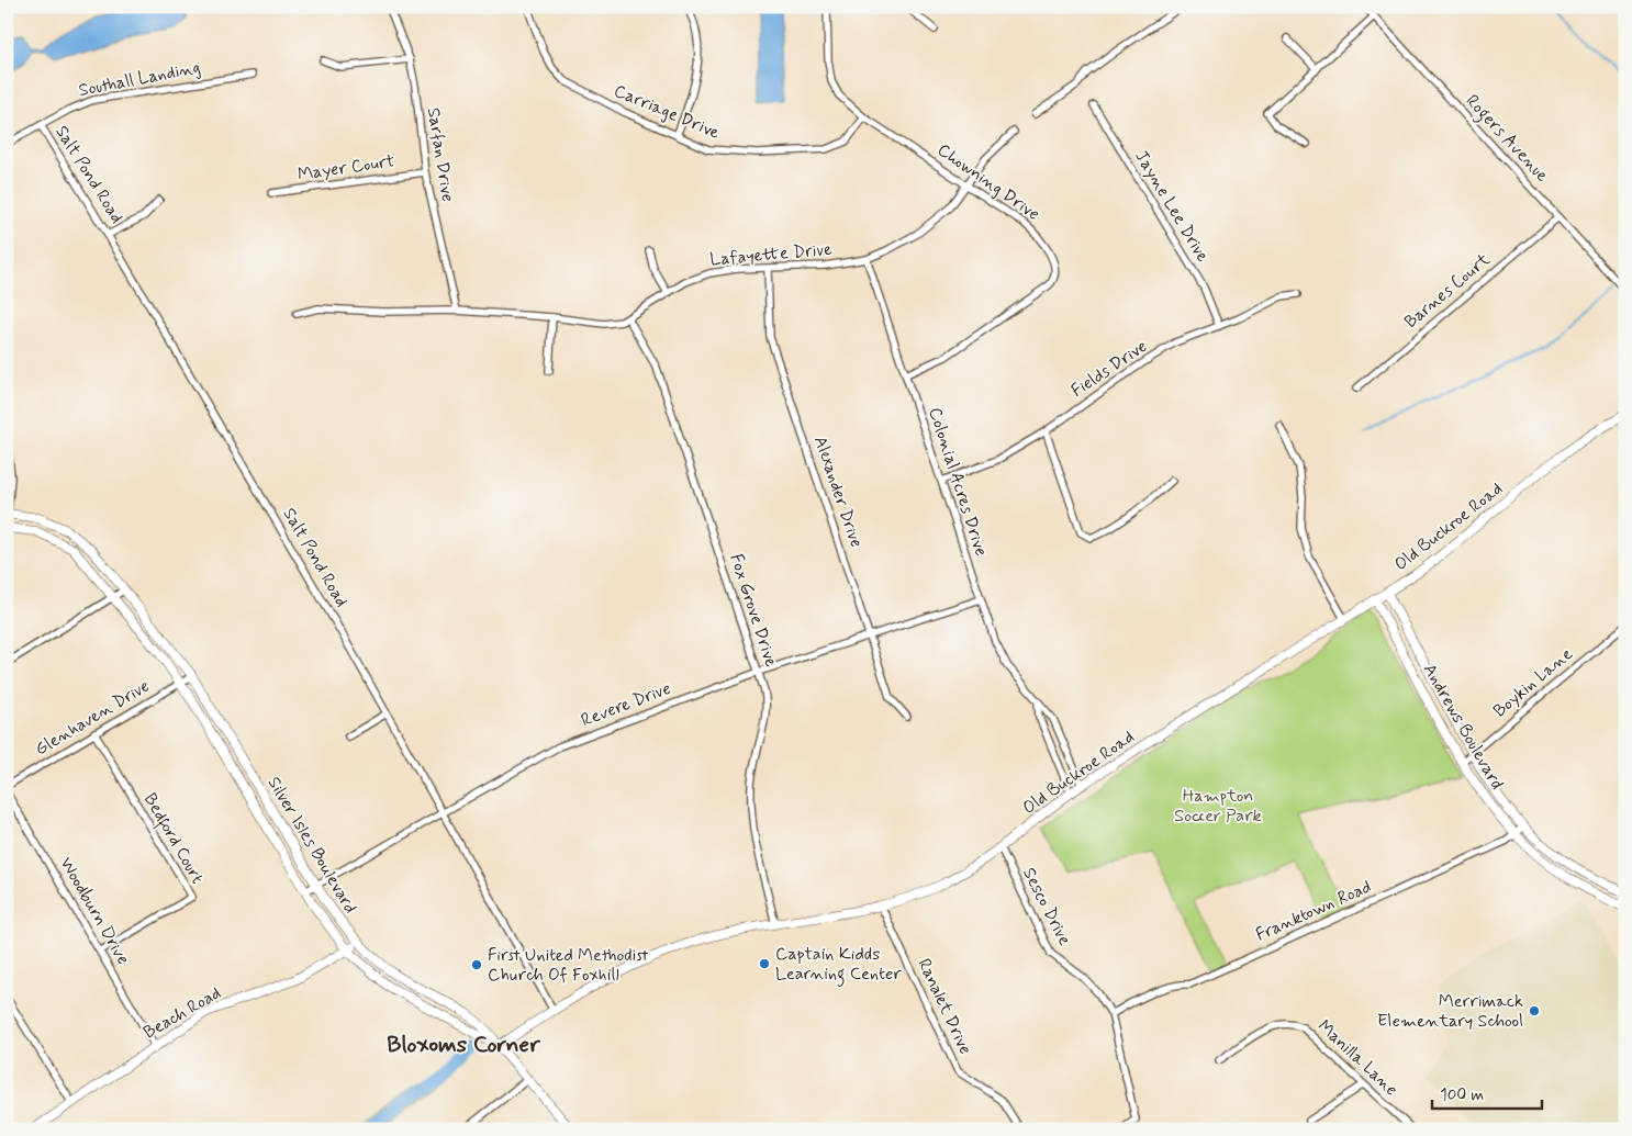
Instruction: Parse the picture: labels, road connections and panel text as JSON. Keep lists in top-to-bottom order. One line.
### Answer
{"streets":{"street":["Southall Landing","Carriage Drive","Rogers Avenue","Sarfan Drive","Mayer Court","Salt Pond Road","Chowning Drive","Jayne Lee Drive","Lafayette Drive","Barnes Court","Fields Drive","Colonial Acres Drive","Alexander Drive","Old Buckroe Road","Fox Grove Drive","Boykin Lane","Revere Drive","Glenhaven Drive","Andrews Boulevard","Bedford Court","Silver Isles Boulevard","Sesco Drive","Woodburn Drive","Franktown Road","Ranalet Drive","Beach Road","Manilla Lane"]},"crossings":[["Southall Landing","Salt Pond Road"],["Carriage Drive","Chowning Drive"],["Rogers Avenue","Barnes Court"],["Sarfan Drive","Mayer Court"],["Sarfan Drive","Lafayette Drive"],["Salt Pond Road","Old Buckroe Road"],["Salt Pond Road","Revere Drive"],["Chowning Drive","Lafayette Drive"],["Chowning Drive","Colonial Acres Drive"],["Jayne Lee Drive","Fields Drive"],["Lafayette Drive","Colonial Acres Drive"],["Lafayette Drive","Alexander Drive"],["Lafayette Drive","Fox Grove Drive"],["Fields Drive","Colonial Acres Drive"],["Colonial Acres Drive","Old Buckroe Road"],["Colonial Acres Drive","Revere Drive"],["Alexander Drive","Revere Drive"],["Old Buckroe Road","Fox Grove Drive"],["Old Buckroe Road","Andrews Boulevard"],["Old Buckroe Road","Silver Isles Boulevard"],["Old Buckroe Road","Sesco Drive"],["Old Buckroe Road","Ranalet Drive"],["Fox Grove Drive","Revere Drive"],["Boykin Lane","Andrews Boulevard"],["Revere Drive","Silver Isles Boulevard"],["Glenhaven Drive","Bedford Court"],["Glenhaven Drive","Silver Isles Boulevard"],["Andrews Boulevard","Franktown Road"],["Bedford Court","Woodburn Drive"],["Silver Isles Boulevard","Beach Road"],["Sesco Drive","Franktown Road"],["Woodburn Drive","Beach Road"]],"districts":["Bloxoms Corner"],"parks":["Hampton Soccer Park"],"places":["Captain Kidds Learning Center","First United Methodist Church Of Foxhill","Merrimack Elementary School"],"scale_bar":"100 m"}
